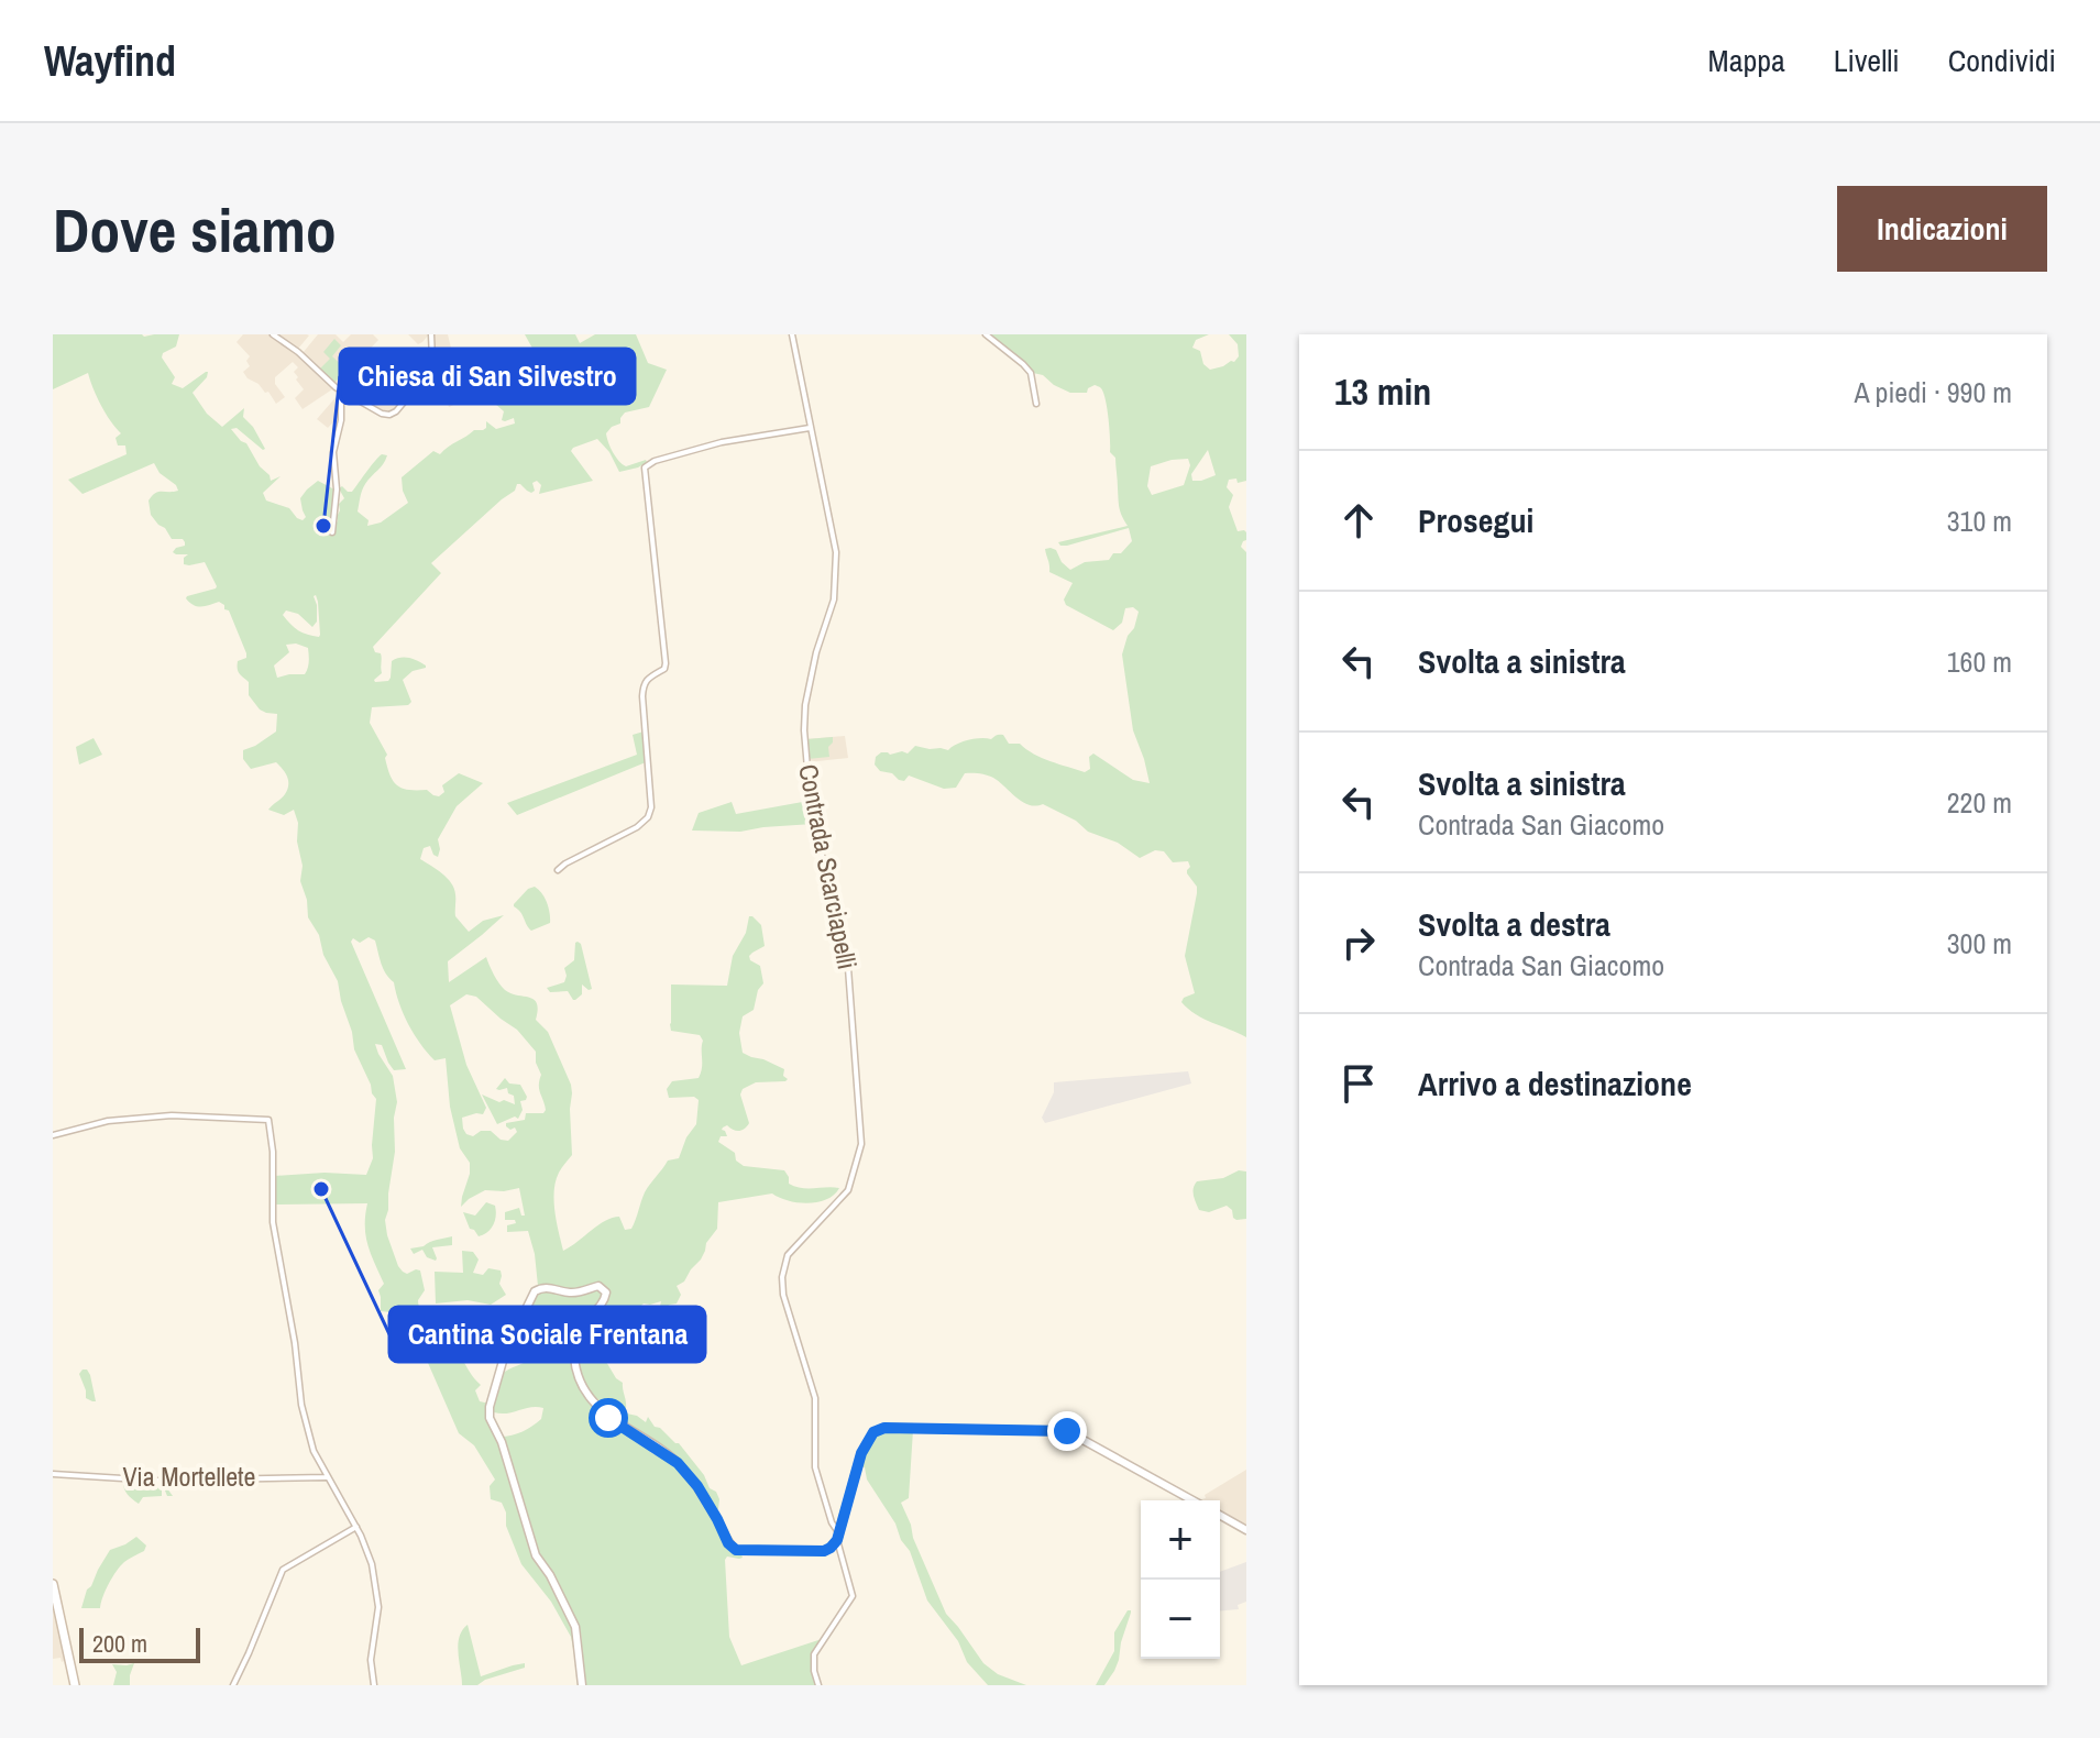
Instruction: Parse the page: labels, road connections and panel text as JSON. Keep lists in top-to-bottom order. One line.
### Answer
{"streets":{"street":["Contrada Scarciapelli","Via Mortellete"]},"places":["Chiesa di San Silvestro","Cantina Sociale Frentana"],"scale_bar":"200 m","page":{"header":"Wayfind","nav":["Mappa","Livelli","Condividi"],"buttons":"Indicazioni","title":"Dove siamo","heading":["13 min","A piedi · 990 m"],"list":[["Prosegui","310 m"],["Svolta a sinistra","160 m"],["Svolta a sinistra","Contrada San Giacomo","220 m"],["Svolta a destra","Contrada San Giacomo","300 m"],"Arrivo a destinazione"],"map_buttons":["+","−"],"scale":"200 m"}}
